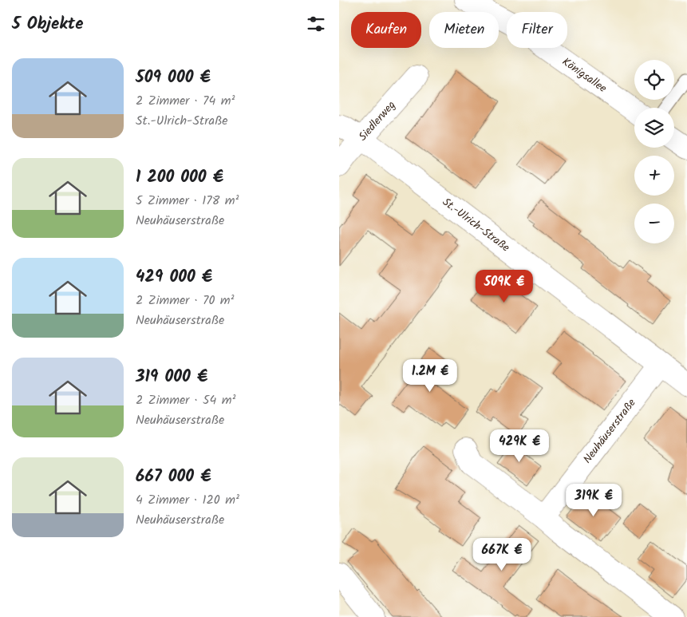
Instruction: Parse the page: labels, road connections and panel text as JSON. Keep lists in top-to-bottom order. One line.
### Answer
{"streets":{"street":["Königsallee","Siedlerweg","St.-Ulrich-Straße","Neuhäuserstraße"]},"crossings":[["Siedlerweg","St.-Ulrich-Straße"],["St.-Ulrich-Straße","Neuhäuserstraße"]],"page":{"heading":"5 Objekte","chip":["Kaufen","Mieten","Filter"],"list":[{"name":"509 000 €","note":"2 Zimmer · 74 m² · St.-Ulrich-Straße"},{"name":"1 200 000 €","note":"5 Zimmer · 178 m² · Neuhäuserstraße"},{"name":"429 000 €","note":"2 Zimmer · 70 m² · Neuhäuserstraße"},{"name":"319 000 €","note":"2 Zimmer · 54 m² · Neuhäuserstraße"},{"name":"667 000 €","note":"4 Zimmer · 120 m² · Neuhäuserstraße"}],"map_buttons":["+","−"],"price":["509K €","1.2M €","429K €","319K €","667K €"]}}
